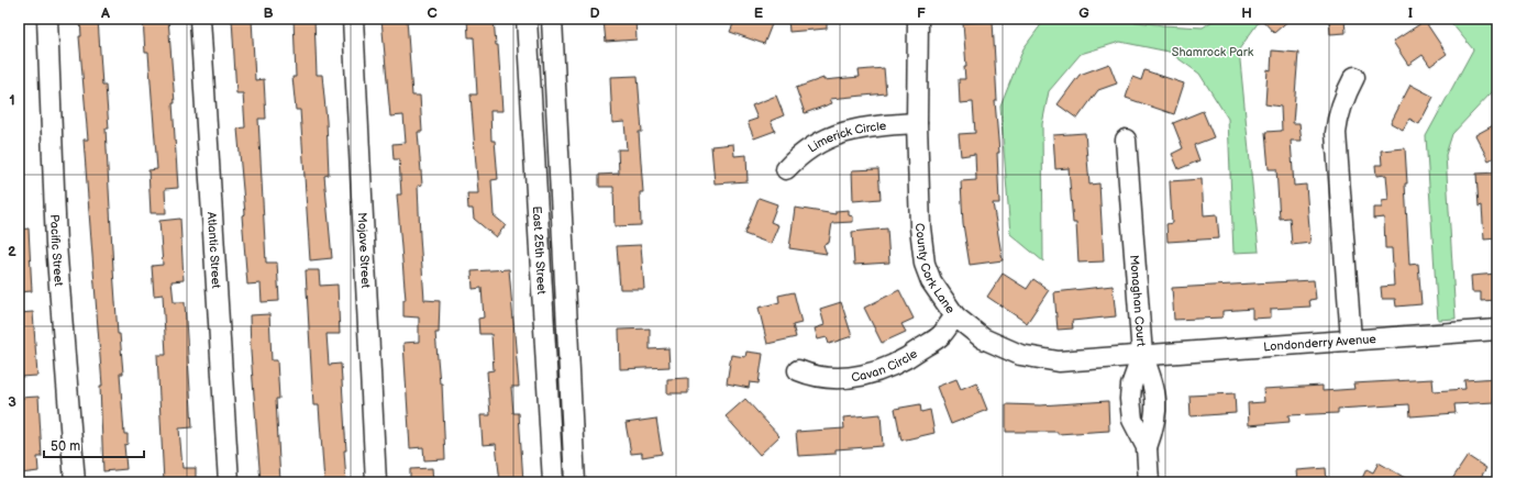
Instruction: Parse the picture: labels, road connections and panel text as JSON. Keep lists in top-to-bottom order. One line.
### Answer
{"streets":{"street":["Limerick Circle","Pacific Street","Atlantic Street","Mojave Street","East 25th Street","County Cork Lane","Monaghan Court","Londonderry Avenue","Cavan Circle"]},"crossings":[["Limerick Circle","County Cork Lane"],["County Cork Lane","Monaghan Court"],["County Cork Lane","Londonderry Avenue"],["County Cork Lane","Cavan Circle"],["Monaghan Court","Londonderry Avenue"]],"parks":["Shamrock Park"],"scale_bar":"50 m","grid":{"columns":["A","B","C","D","E","F","G","H","I"],"rows":["1","2","3"]}}
